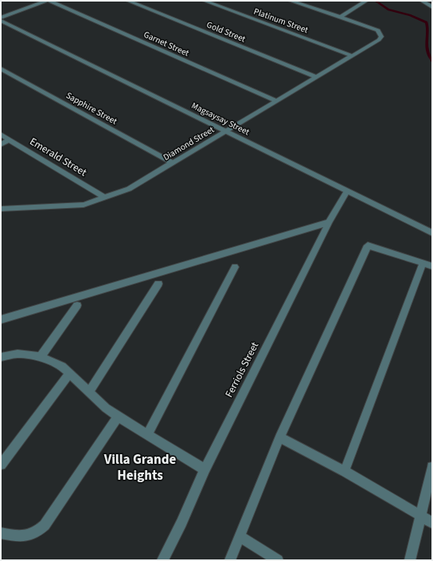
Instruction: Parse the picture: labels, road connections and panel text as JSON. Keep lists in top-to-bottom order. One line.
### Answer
{"streets":{"street":["Platinum Street","Gold Street","Garnet Street","Sapphire Street","Magsaysay Street","Diamond Street","Emerald Street","Ferriols Street"]},"crossings":[["Platinum Street","Diamond Street"],["Gold Street","Diamond Street"],["Garnet Street","Diamond Street"],["Sapphire Street","Diamond Street"],["Magsaysay Street","Diamond Street"],["Magsaysay Street","Ferriols Street"],["Diamond Street","Emerald Street"]],"districts":["Villa Grande Heights"]}
